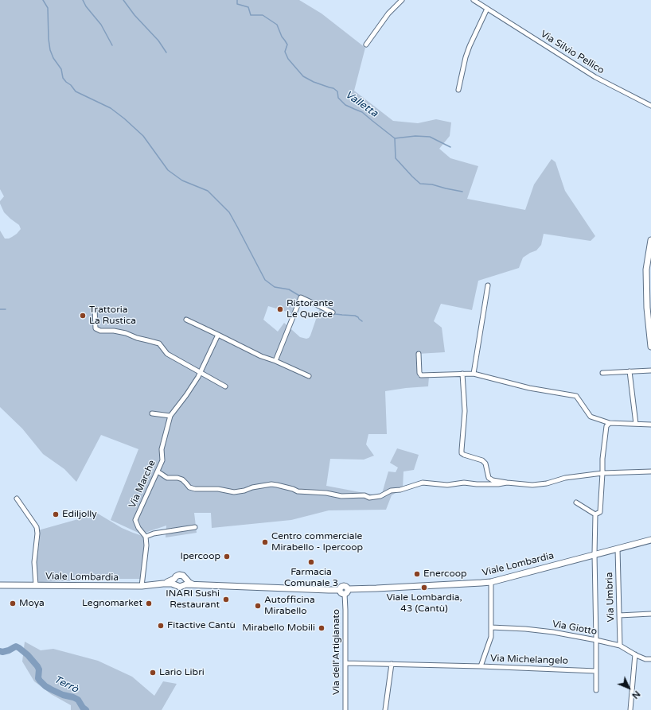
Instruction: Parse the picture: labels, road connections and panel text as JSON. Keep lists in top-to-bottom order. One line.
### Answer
{"streets":{"main road":["Viale Lombardia"],"street":["Via Silvio Pellico","Via Marche","Via Umbria","Via Giotto","Via dell'Artigianato","Via Michelangelo"]},"crossings":[["Viale Lombardia","Via Umbria"],["Viale Lombardia","Via dell'Artigianato"],["Via Umbria","Via Giotto"],["Via dell'Artigianato","Via Michelangelo"]],"water":["Valletta","Terrò"],"places":["Ristorante Le Querce","Trattoria La Rustica","Ediljolly","Centro commerciale Mirabello - Ipercoop","Ipercoop","Farmacia Comunale 3","Enercoop","Viale Lombardia, 43 (Cantù)","INARI Sushi Restaurant","Moya","Legnomarket","Autofficina Mirabello","Fitactive Cantù","Mirabello Mobili","Lario Libri"],"north":"bottom right"}
